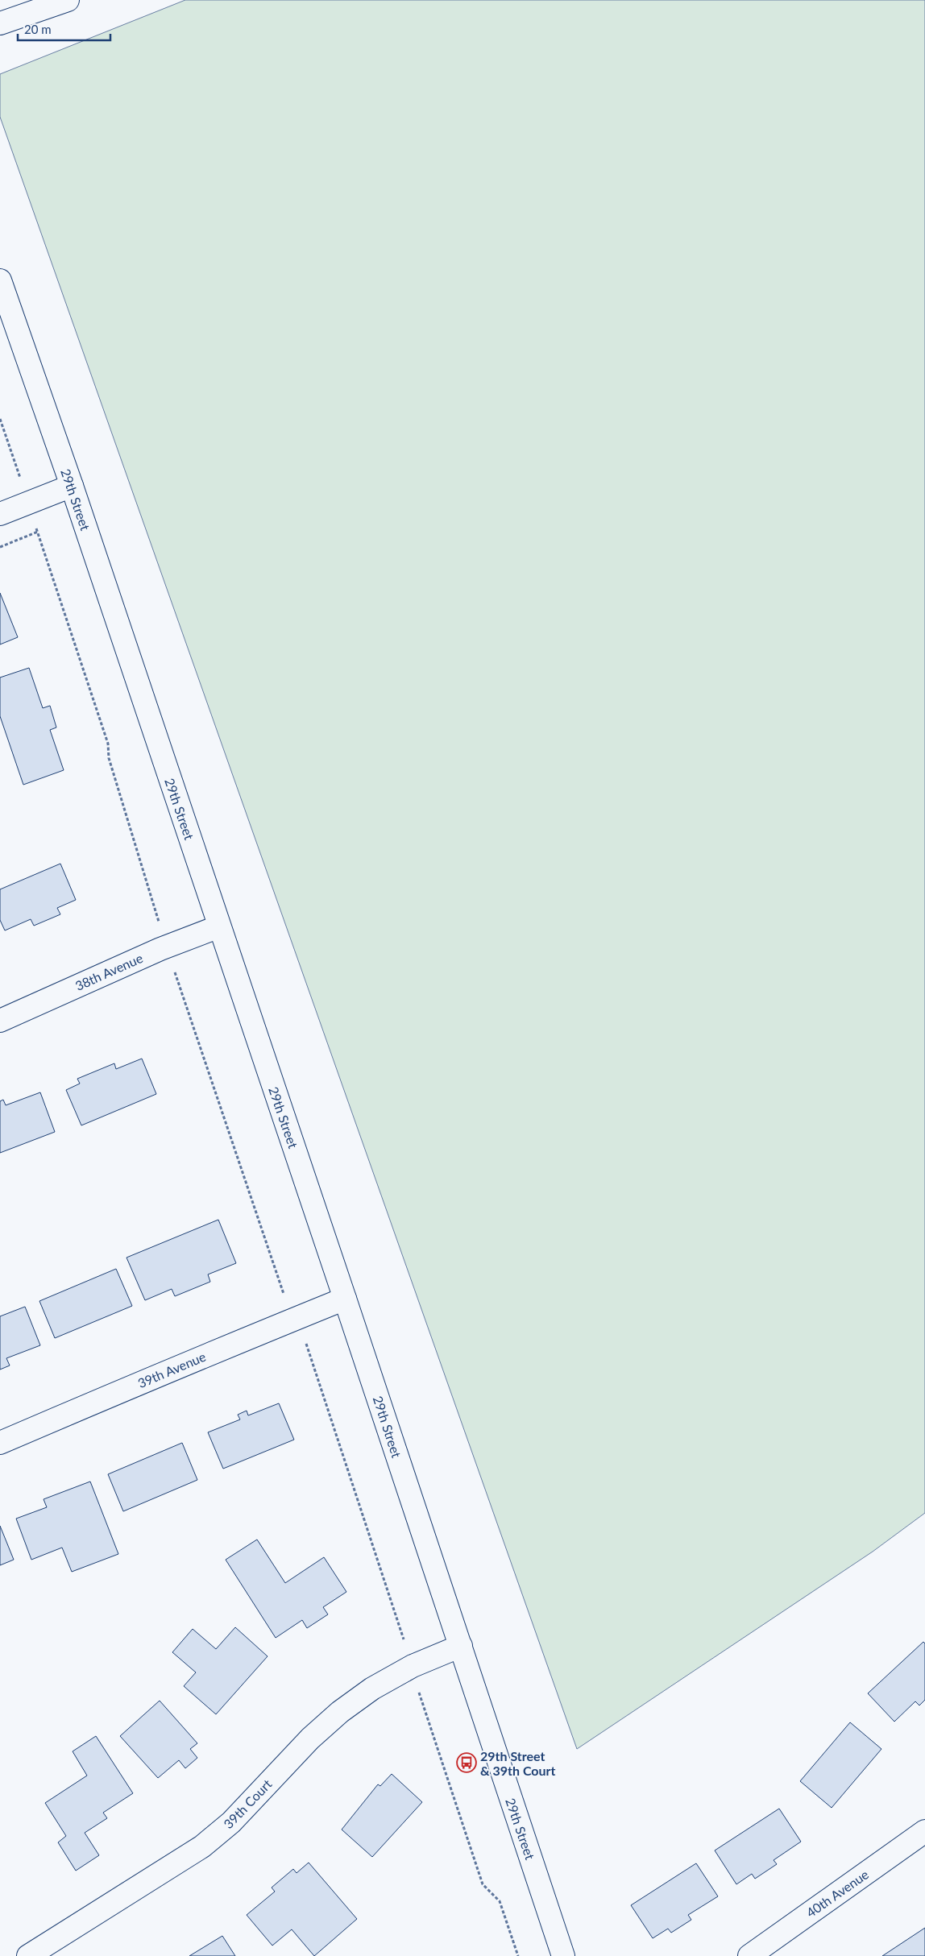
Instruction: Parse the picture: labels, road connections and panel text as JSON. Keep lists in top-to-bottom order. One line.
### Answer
{"streets":{"street":["29th Street","38th Avenue","39th Avenue","39th Court","40th Avenue"]},"crossings":[["29th Street","38th Avenue"],["29th Street","39th Avenue"],["29th Street","39th Court"]],"places":{"bus stop":["29th Street & 39th Court"]},"scale_bar":"20 m"}
